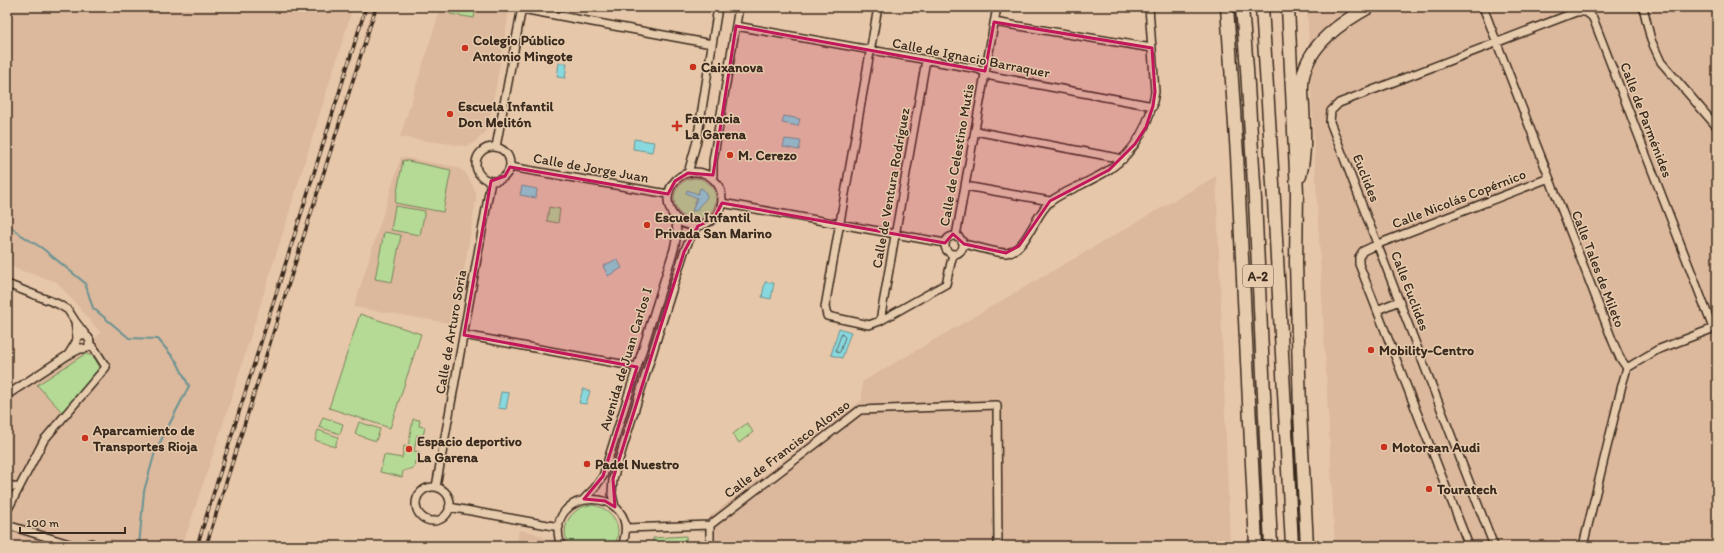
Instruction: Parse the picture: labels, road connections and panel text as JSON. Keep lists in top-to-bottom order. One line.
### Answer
{"streets":{"highway":["A-2"],"street":["Calle de Ignacio Barraquer","Calle de Parménides","Calle de Celestino Mutis","Calle de Jorge Juan","Euclides","Calle de Ventura Rodríguez","Calle Nicolás Copérnico","Calle Tales de Mileto","Calle Euclides","Calle de Arturo Soria","Avenida de Juan Carlos I","Calle de Francisco Alonso"]},"crossings":[["Calle de Ignacio Barraquer","Calle de Celestino Mutis"],["Calle de Ignacio Barraquer","Calle de Ventura Rodríguez"],["Calle de Parménides","Euclides"],["Calle de Parménides","Calle Tales de Mileto"],["Calle de Jorge Juan","Calle de Arturo Soria"],["Calle de Jorge Juan","Avenida de Juan Carlos I"],["Euclides","Calle Nicolás Copérnico"],["Euclides","Calle Euclides"],["Calle Nicolás Copérnico","Calle Tales de Mileto"],["Calle Nicolás Copérnico","Calle Euclides"]],"places":{"other":["Colegio Público Antonio Mingote","Caixanova","Escuela Infantil Don Melitón","M. Cerezo","Escuela Infantil Privada San Marino","Mobility-Centro","Aparcamiento de Transportes Rioja","Motorsan Audi","Espacio deportivo La Garena","Padel Nuestro","Touratech"],"health":["Farmacia La Garena"]},"scale_bar":"100 m"}
